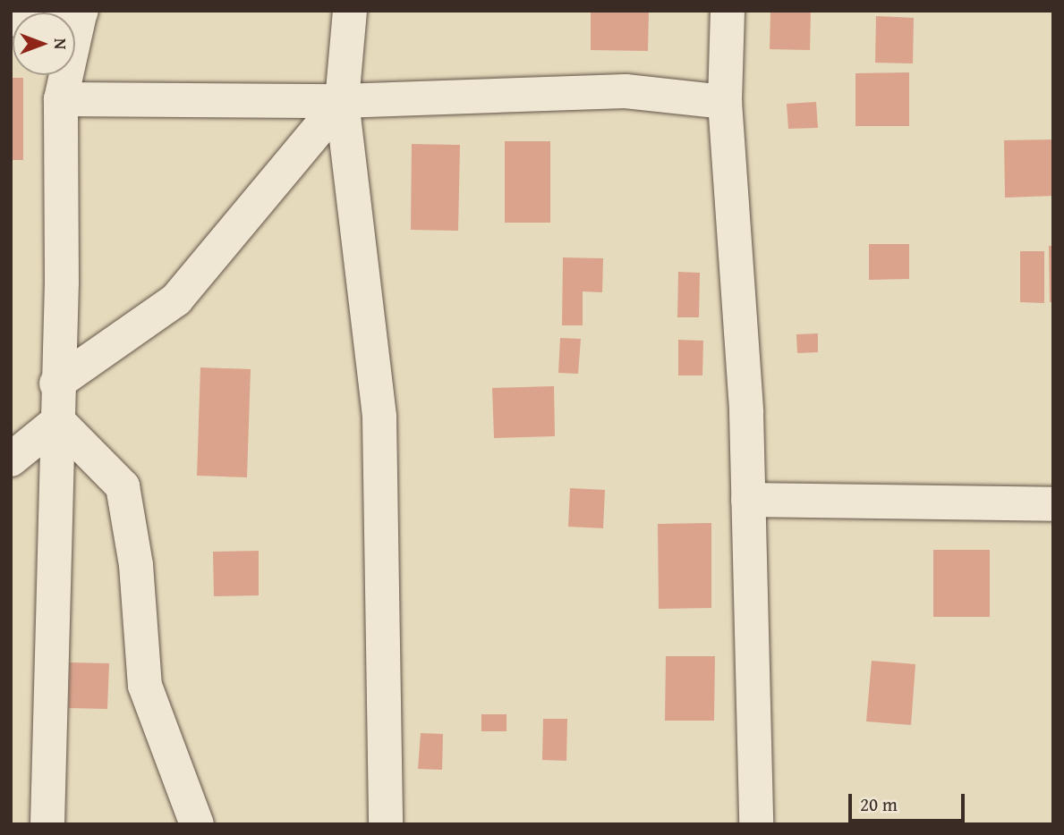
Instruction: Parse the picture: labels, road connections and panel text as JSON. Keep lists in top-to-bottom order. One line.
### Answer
{"scale_bar":"20 m","north":"right"}
